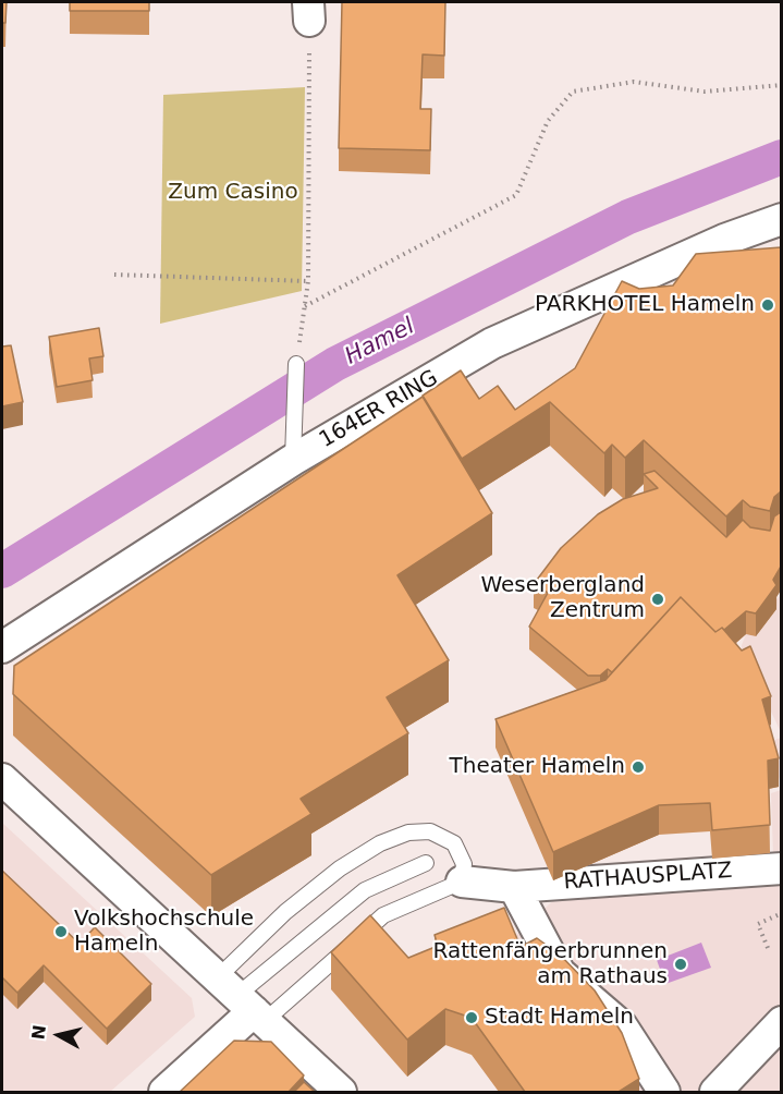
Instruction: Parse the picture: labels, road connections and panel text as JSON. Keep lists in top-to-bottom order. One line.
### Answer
{"streets":{"street":["164ER RING","RATHAUSPLATZ"]},"water":["Hamel"],"parks":["Zum Casino"],"places":["PARKHOTEL Hameln","Weserbergland Zentrum","Theater Hameln","Volkshochschule Hameln","Rattenfängerbrunnen am Rathaus","Stadt Hameln"],"north":"left"}
